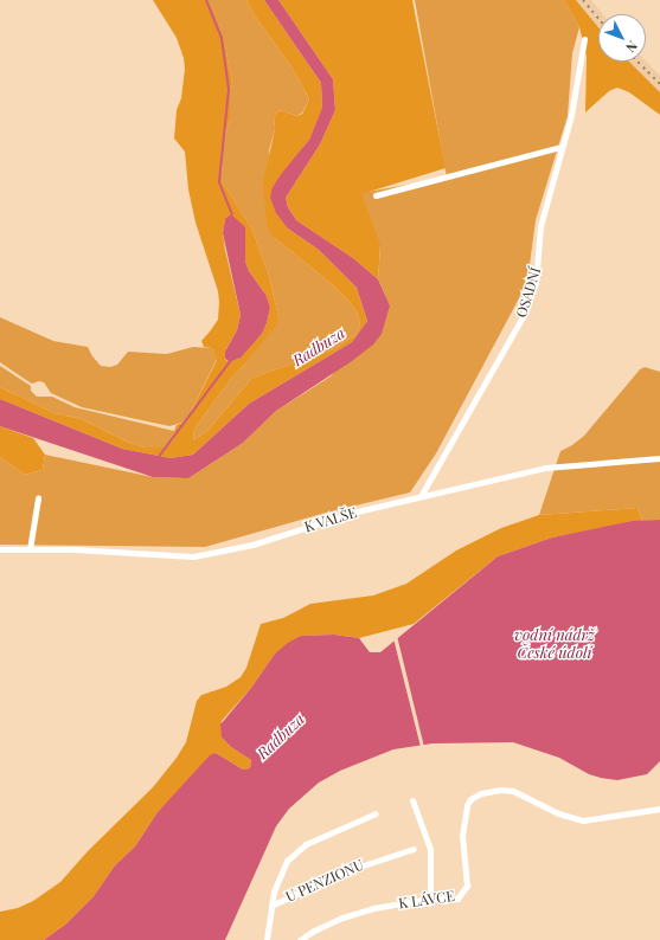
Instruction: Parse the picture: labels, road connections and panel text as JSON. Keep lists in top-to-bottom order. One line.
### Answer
{"streets":{"street":["OSADNÍ","K VALŠE","U PENZIONU","K LÁVCE"]},"crossings":[["OSADNÍ","K VALŠE"]],"water":["Radbuza","vodní nádrž České údolí"],"north":"bottom right"}
